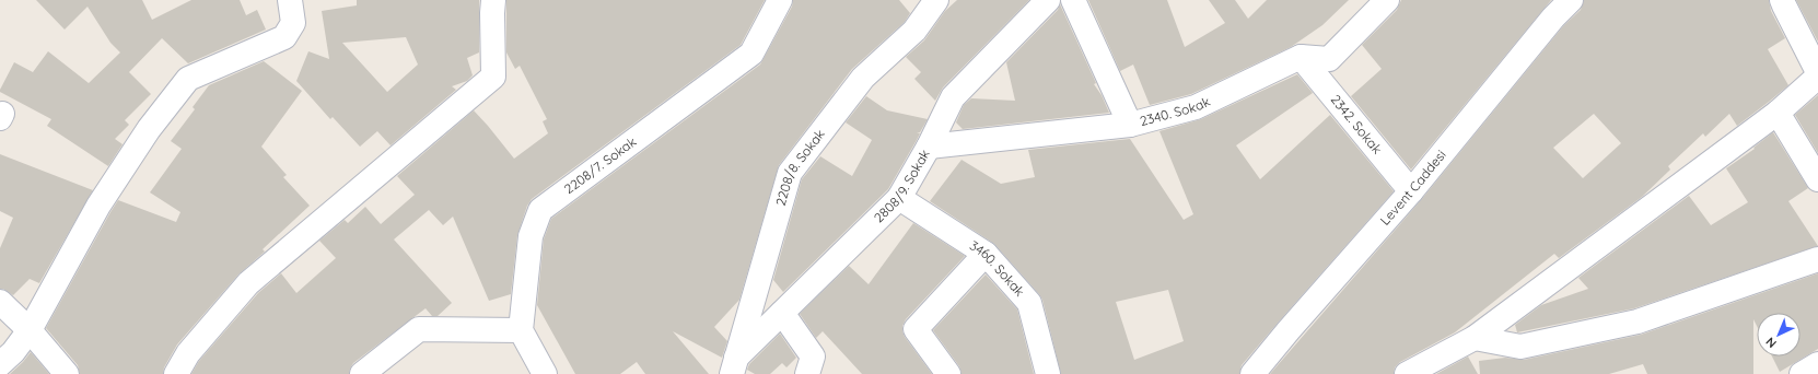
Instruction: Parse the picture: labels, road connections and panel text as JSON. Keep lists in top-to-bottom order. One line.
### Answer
{"streets":{"street":["2340. Sokak","2342. Sokak","2208/7. Sokak","2208/8. Sokak","2808/9. Sokak","Levent Caddesi","3460. Sokak"]},"crossings":[["2340. Sokak","2342. Sokak"],["2340. Sokak","2808/9. Sokak"],["2342. Sokak","Levent Caddesi"],["2208/8. Sokak","2808/9. Sokak"],["2808/9. Sokak","3460. Sokak"]],"north":"bottom left"}
